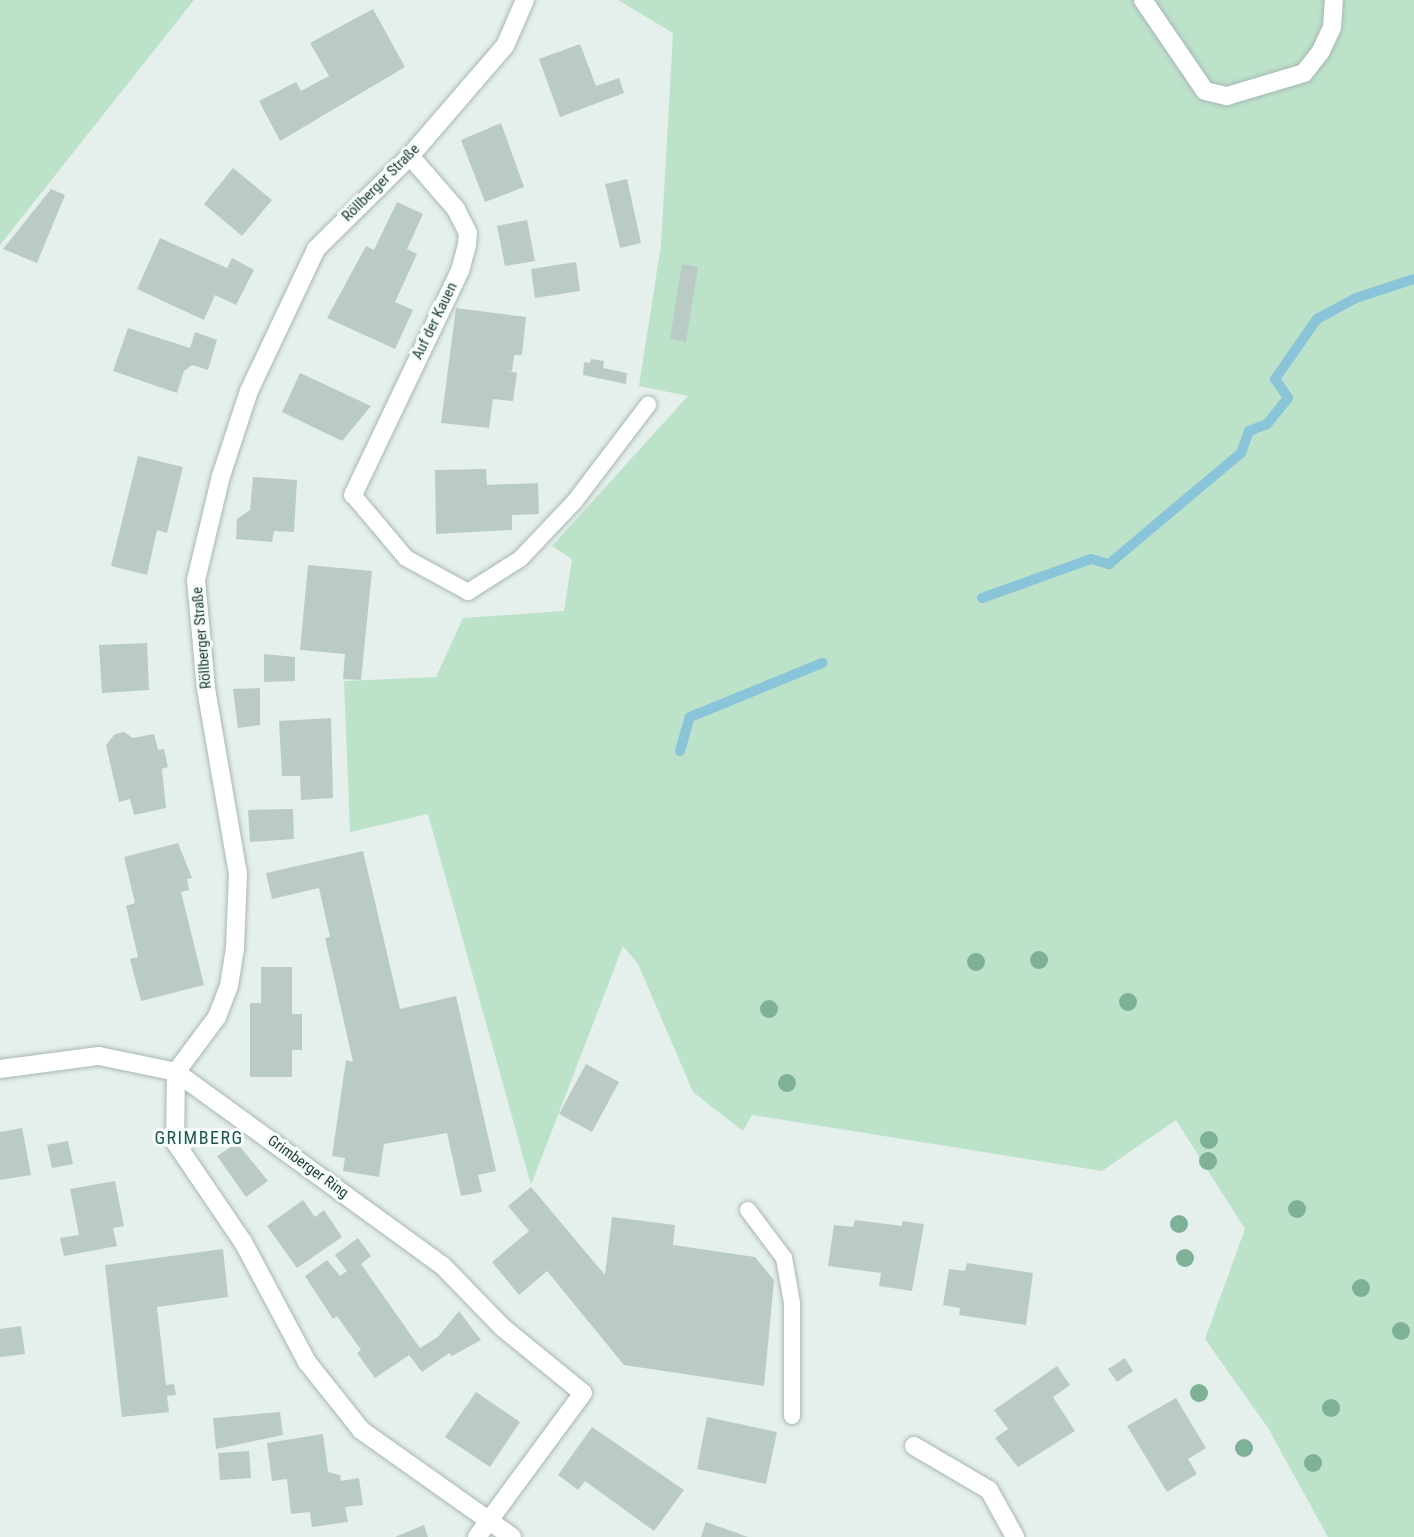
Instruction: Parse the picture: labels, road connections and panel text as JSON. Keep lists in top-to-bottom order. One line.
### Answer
{"streets":{"street":["Röllberger Straße","Auf der Kauen","Grimberger Ring"]},"crossings":[["Röllberger Straße","Auf der Kauen"],["Röllberger Straße","Grimberger Ring"]],"districts":["GRIMBERG"]}
